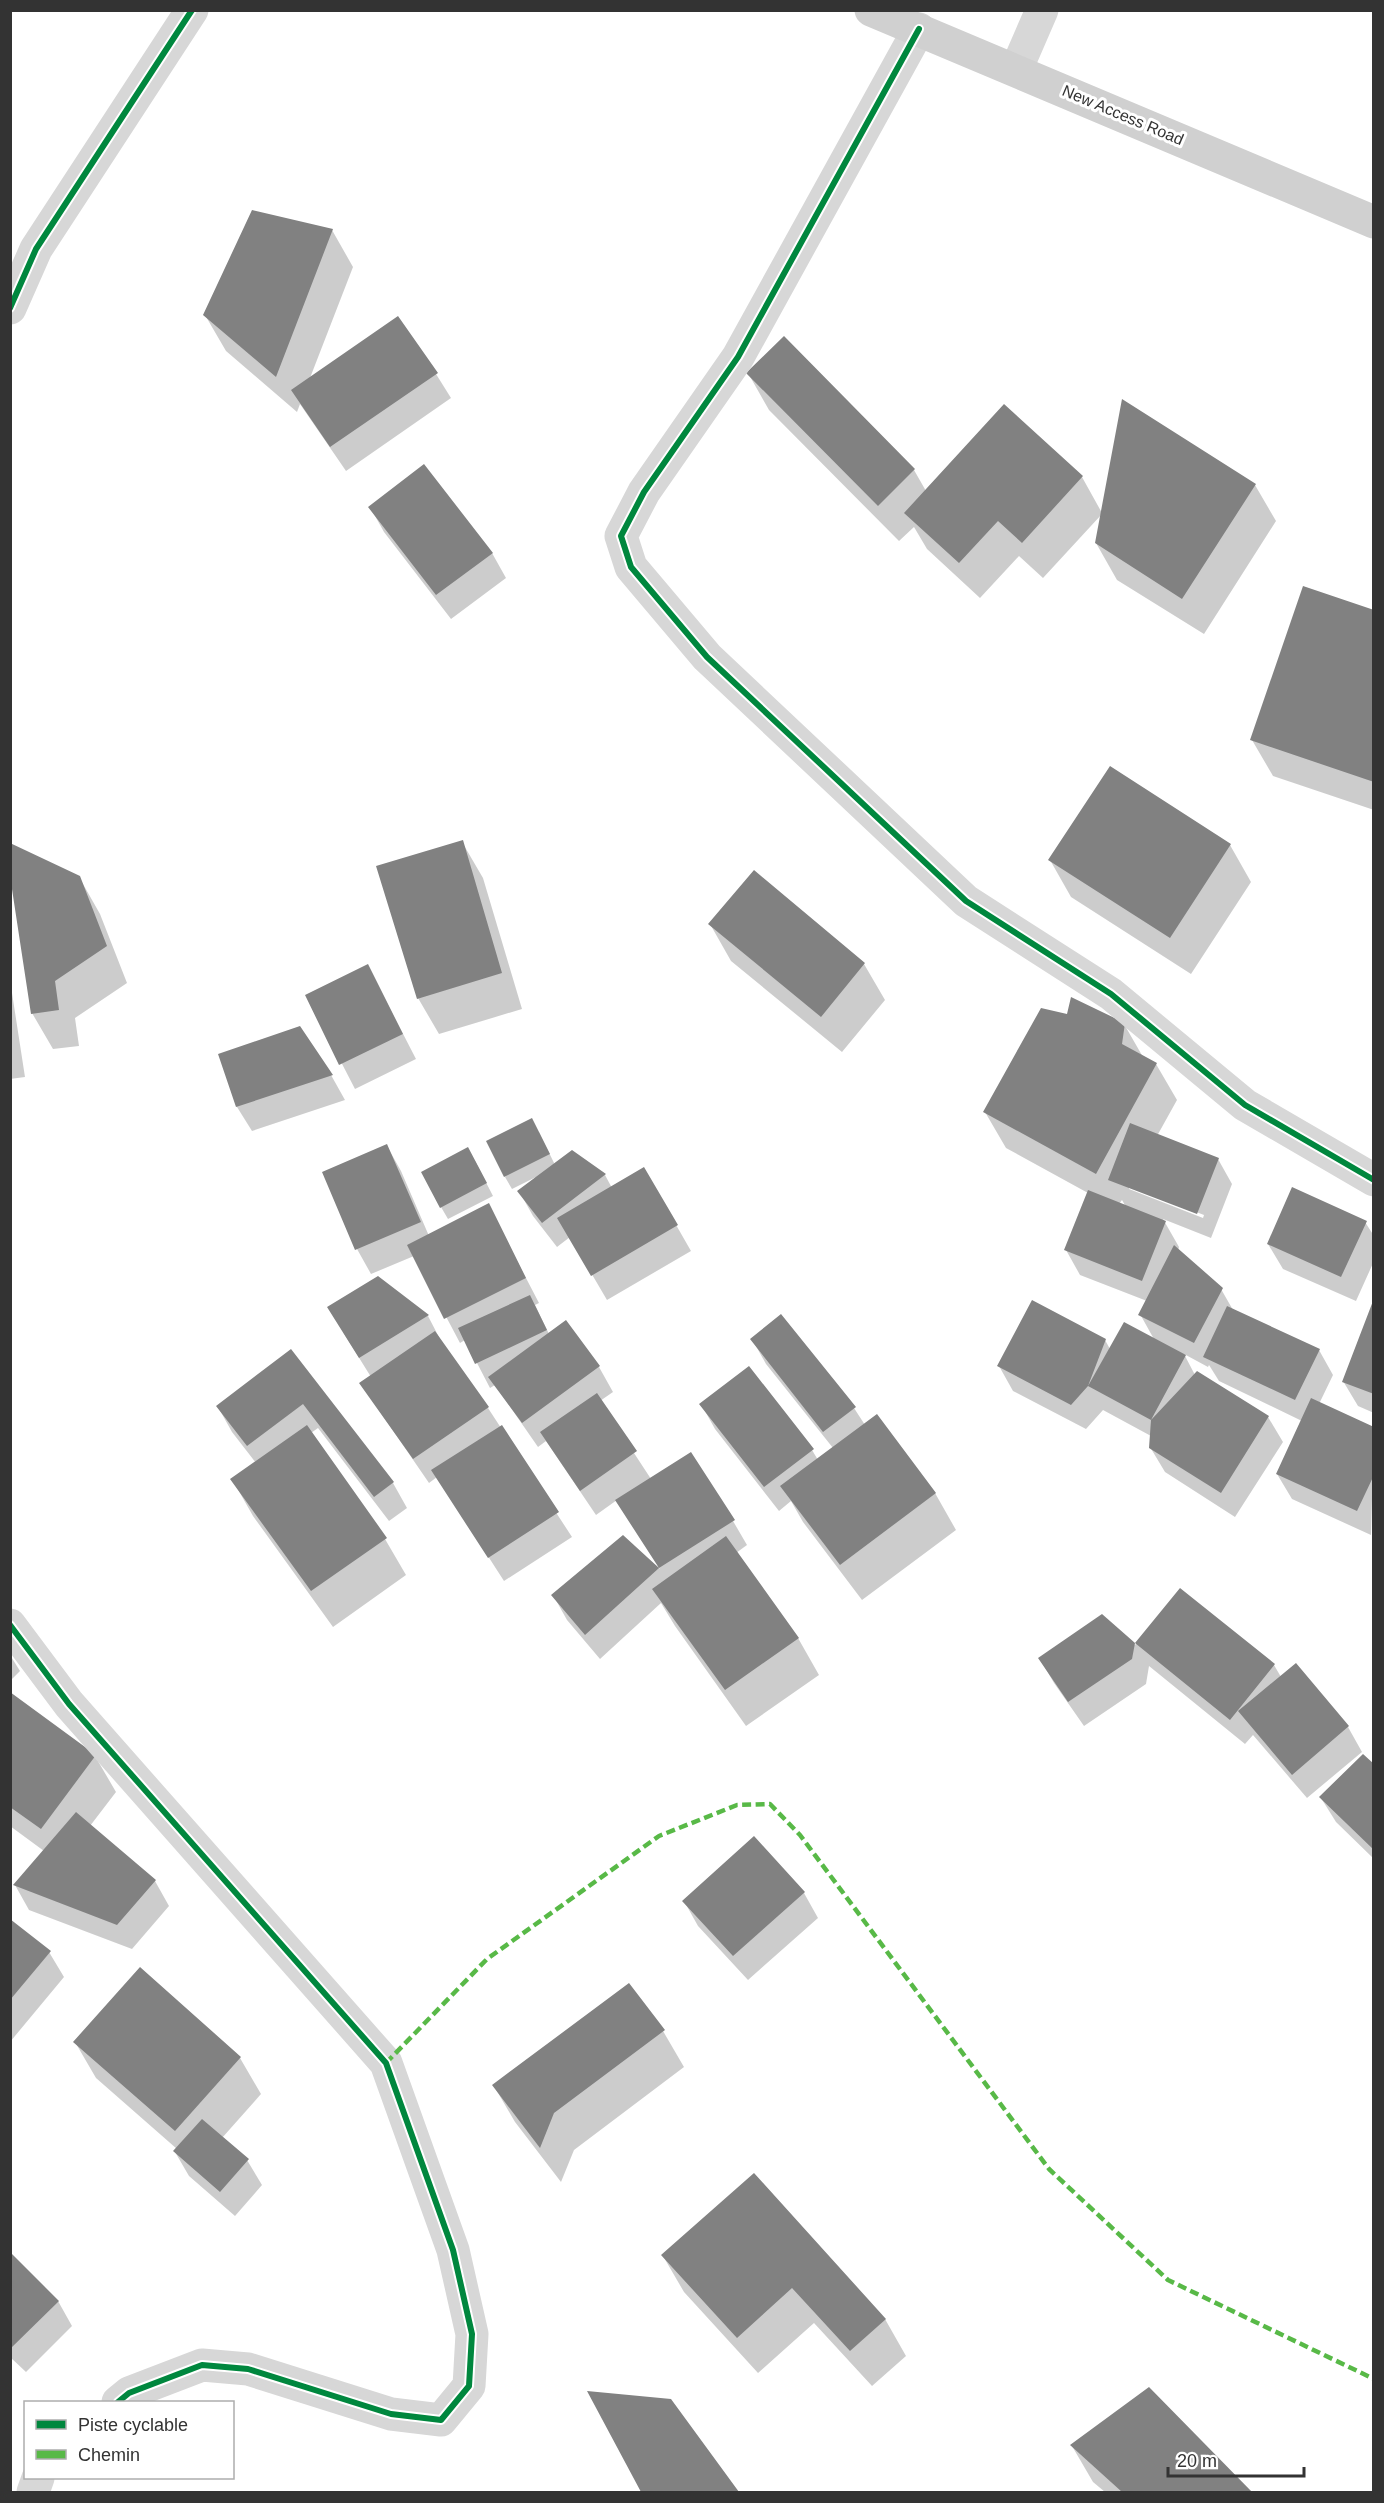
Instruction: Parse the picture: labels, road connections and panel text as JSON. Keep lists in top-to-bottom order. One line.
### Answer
{"streets":{"main road":["New Access Road"]},"legend":["Piste cyclable","Chemin"],"scale_bar":"20 m"}
